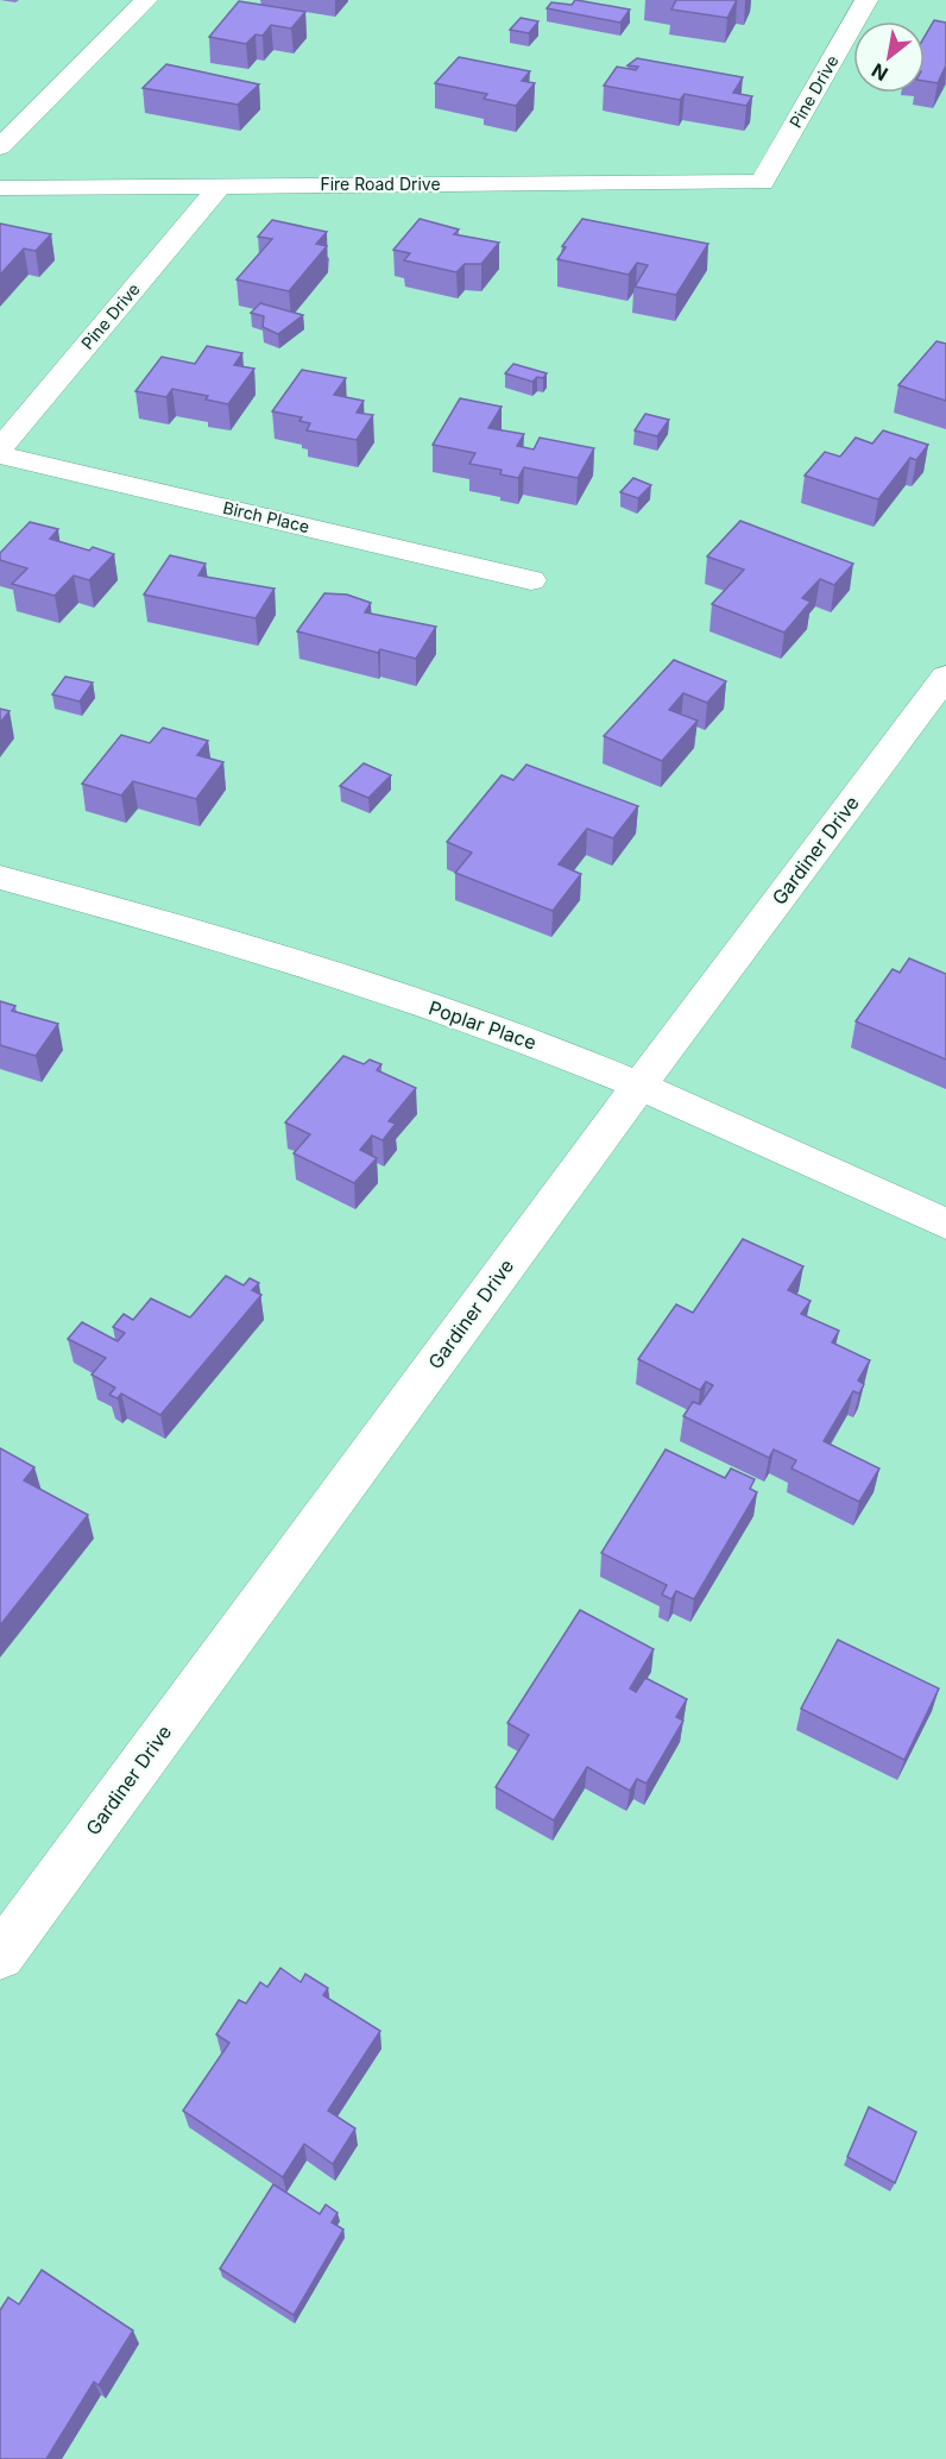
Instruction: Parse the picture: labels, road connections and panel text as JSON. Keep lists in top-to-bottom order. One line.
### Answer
{"streets":{"street":["Pine Drive","Fire Road Drive","Birch Place","Gardiner Drive","Poplar Place"]},"crossings":[["Pine Drive","Fire Road Drive"],["Gardiner Drive","Poplar Place"]],"north":"bottom left"}
